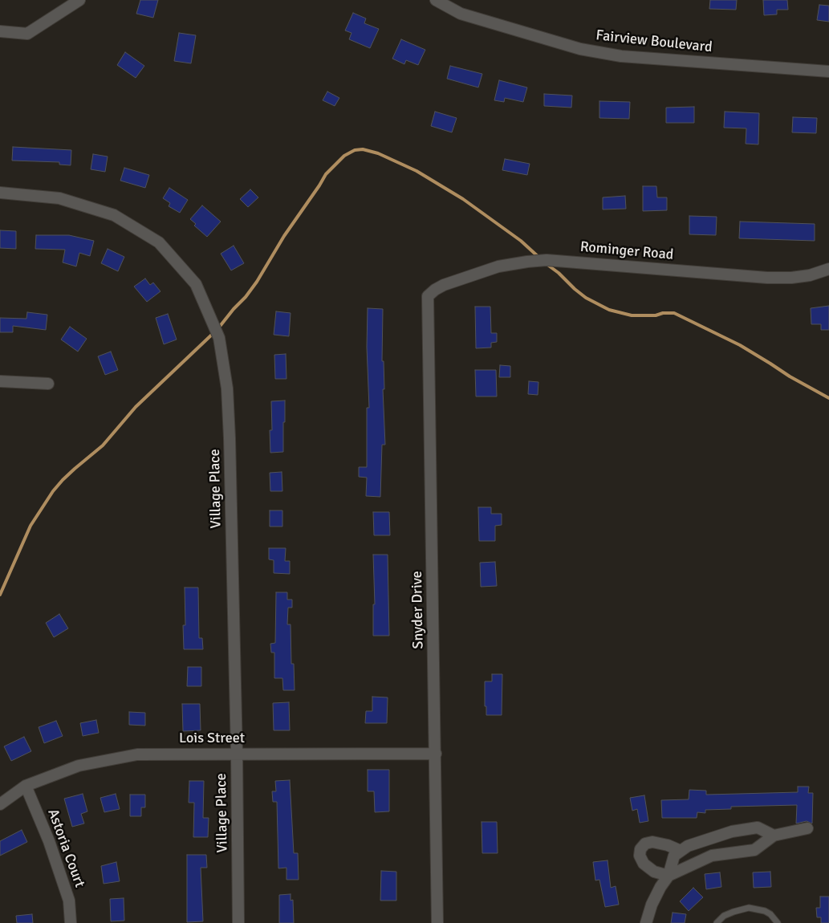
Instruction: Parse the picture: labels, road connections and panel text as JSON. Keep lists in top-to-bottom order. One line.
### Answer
{"streets":{"street":["Fairview Boulevard","Rominger Road","Village Place","Snyder Drive","Lois Street","Astoria Court"]},"crossings":[["Rominger Road","Snyder Drive"],["Village Place","Lois Street"],["Snyder Drive","Lois Street"],["Lois Street","Astoria Court"]]}
